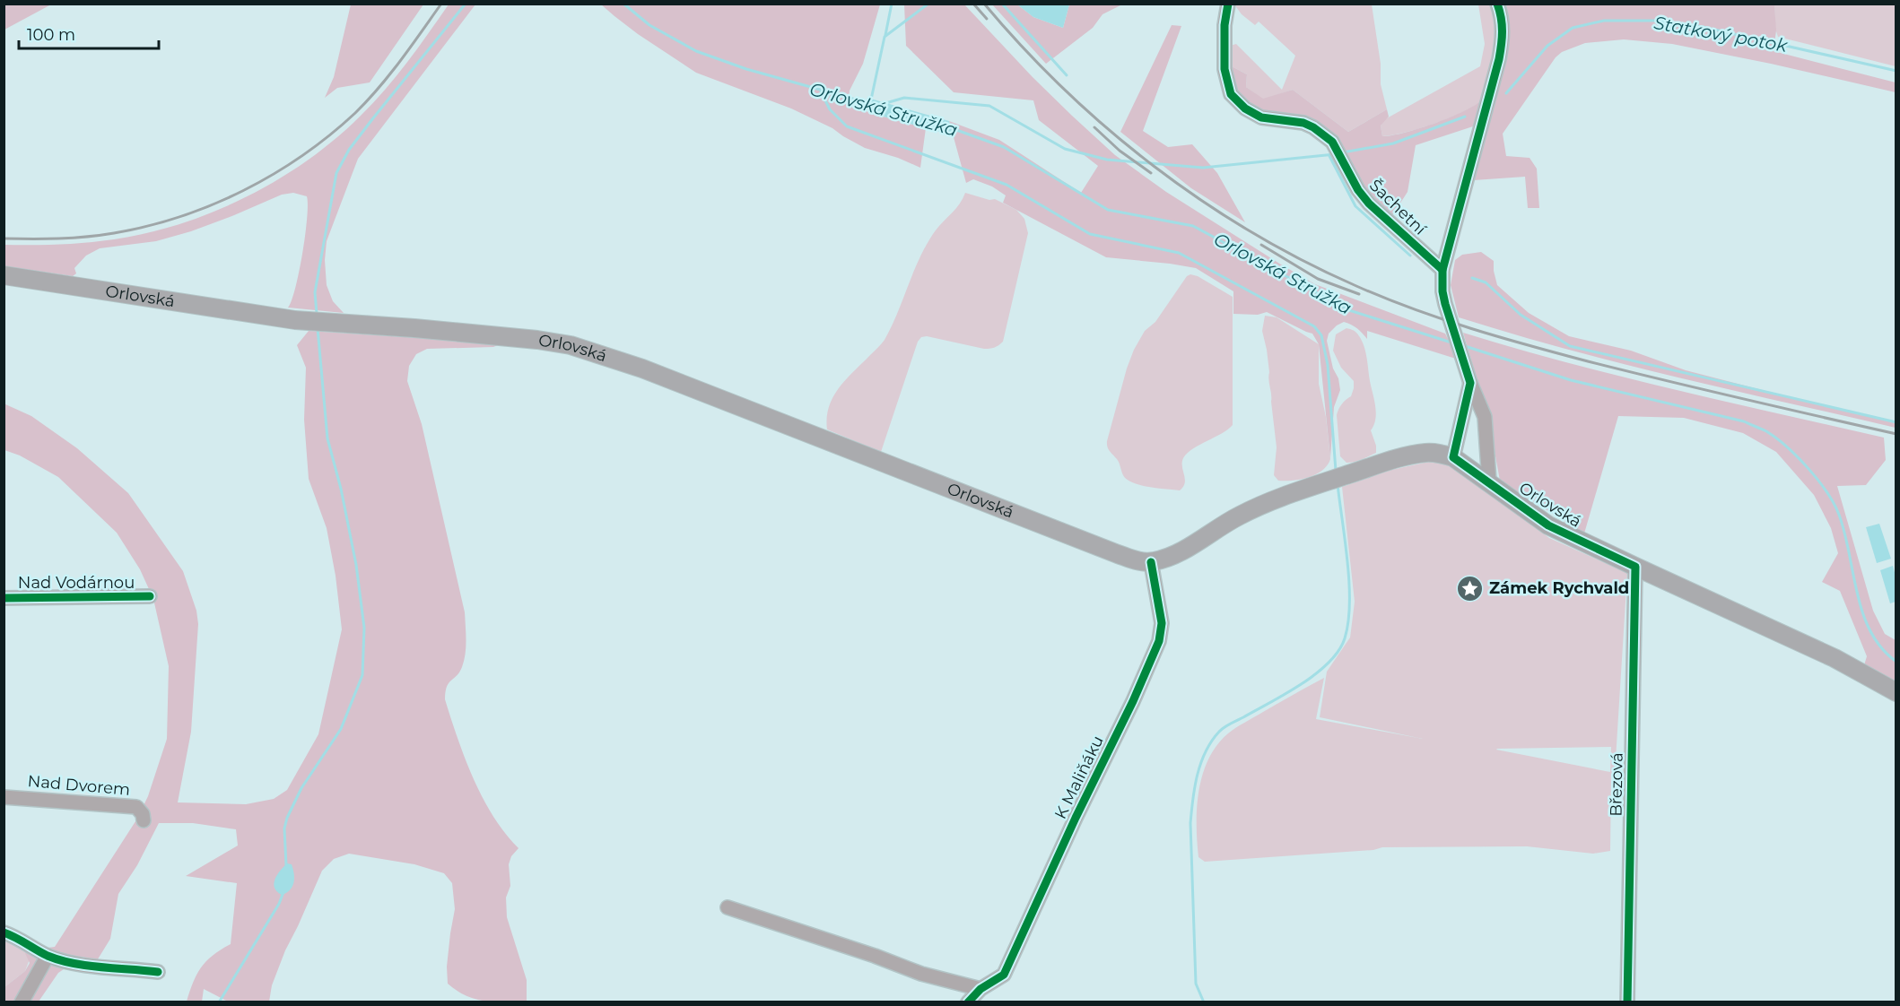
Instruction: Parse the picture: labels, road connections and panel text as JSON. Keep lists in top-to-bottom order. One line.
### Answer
{"streets":{"main road":["Orlovská"],"street":["Šachetní","Nad Vodárnou","K Maliňáku","Březová","Nad Dvorem"]},"crossings":[["Orlovská","K Maliňáku"],["Orlovská","Březová"]],"water":["Statkový potok","Orlovská Stružka"],"places":{"place":["Zámek Rychvald"]},"scale_bar":"100 m"}
